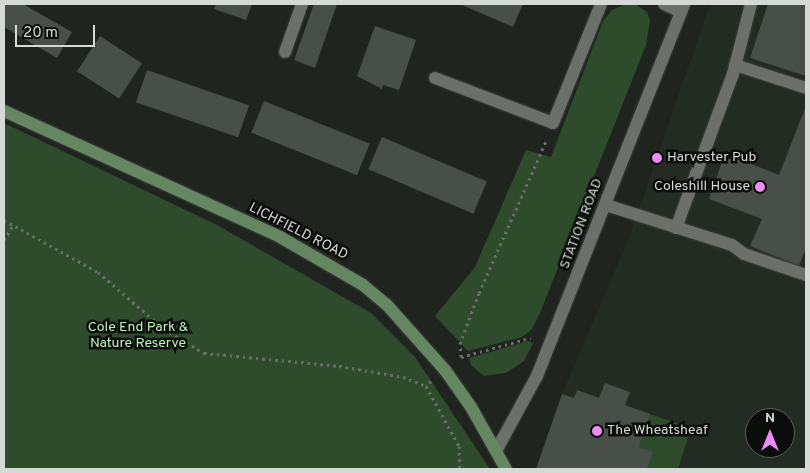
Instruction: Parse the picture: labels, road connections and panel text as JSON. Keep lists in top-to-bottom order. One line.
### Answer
{"streets":{"main road":["LICHFIELD ROAD"],"street":["STATION ROAD"]},"crossings":[["STATION ROAD","LICHFIELD ROAD"]],"parks":["Cole End Park & Nature Reserve"],"places":["Harvester Pub","Coleshill House","The Wheatsheaf"],"scale_bar":"20 m","north":"top"}
